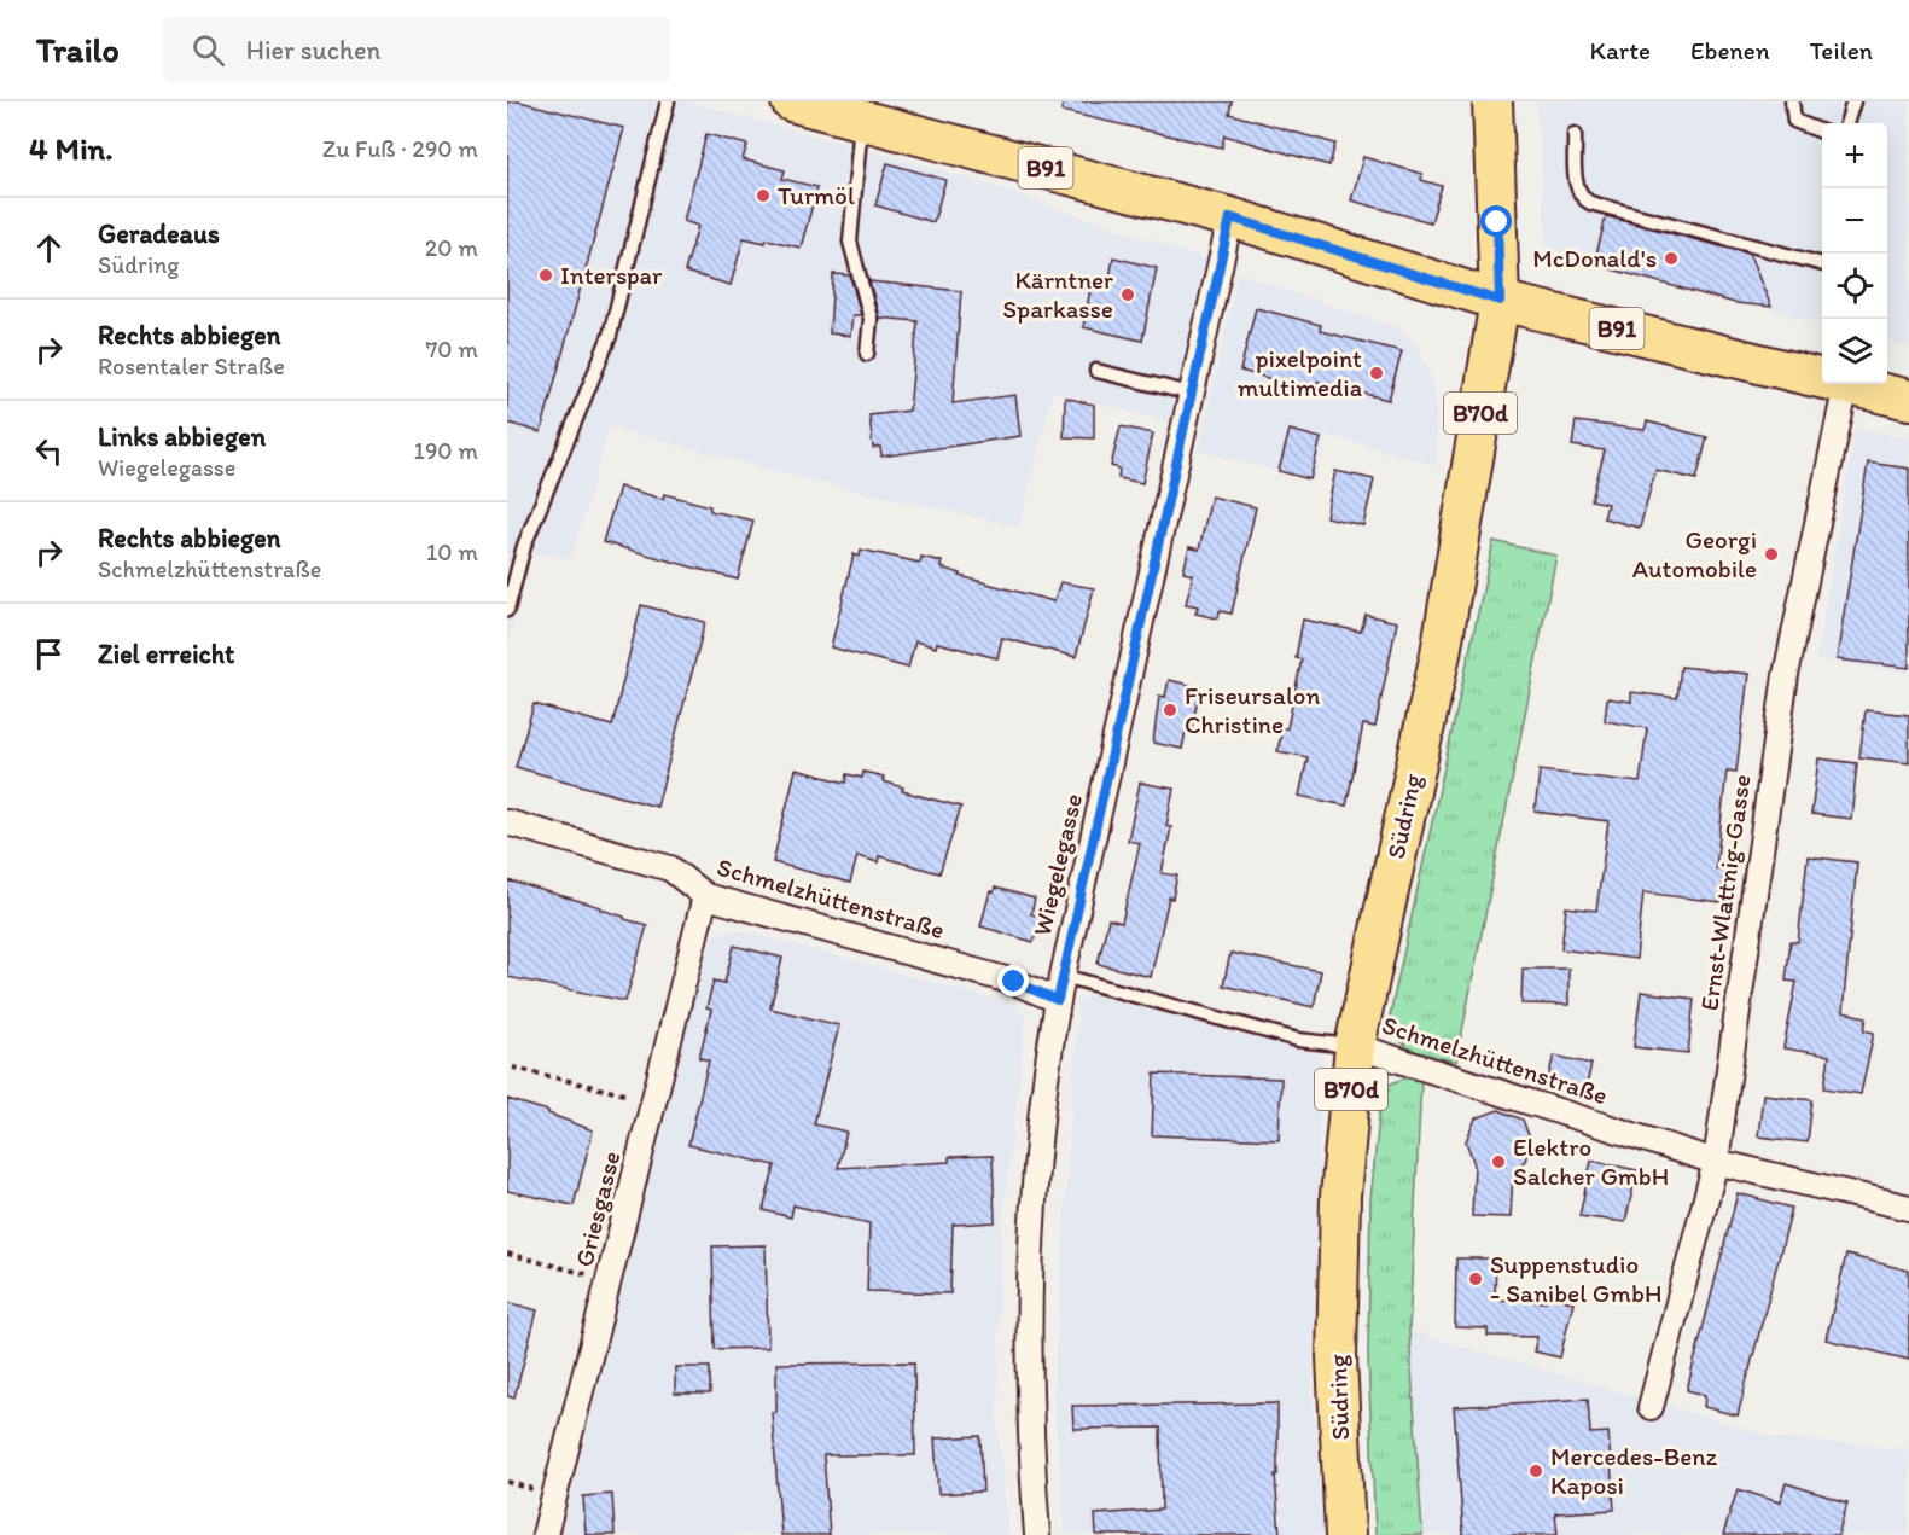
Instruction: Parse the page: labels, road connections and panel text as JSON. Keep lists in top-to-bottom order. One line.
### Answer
{"streets":{"main road":["B91","B70d","Südring"],"street":["Wiegelegasse","Ernst-Wlattnig-Gasse","Schmelzhüttenstraße","Griesgasse"]},"crossings":[["B91","Südring"],["B91","Wiegelegasse"],["Südring","Schmelzhüttenstraße"],["Wiegelegasse","Schmelzhüttenstraße"],["Ernst-Wlattnig-Gasse","Schmelzhüttenstraße"],["Schmelzhüttenstraße","Griesgasse"]],"places":["Turmöl","McDonald's","Interspar","Kärntner Sparkasse","pixelpoint multimedia","Georgi Automobile","Friseursalon Christine","Elektro Salcher GmbH","Suppenstudio - Sanibel GmbH","Mercedes-Benz Kaposi"],"page":{"header":"Trailo","search":"Hier suchen","nav":["Karte","Ebenen","Teilen"],"heading":["4 Min.","Zu Fuß · 290 m"],"map_buttons":["+","−"],"list":[["Geradeaus","Südring","20 m"],["Rechts abbiegen","Rosentaler Straße","70 m"],["Links abbiegen","Wiegelegasse","190 m"],["Rechts abbiegen","Schmelzhüttenstraße","10 m"],"Ziel erreicht"]}}
